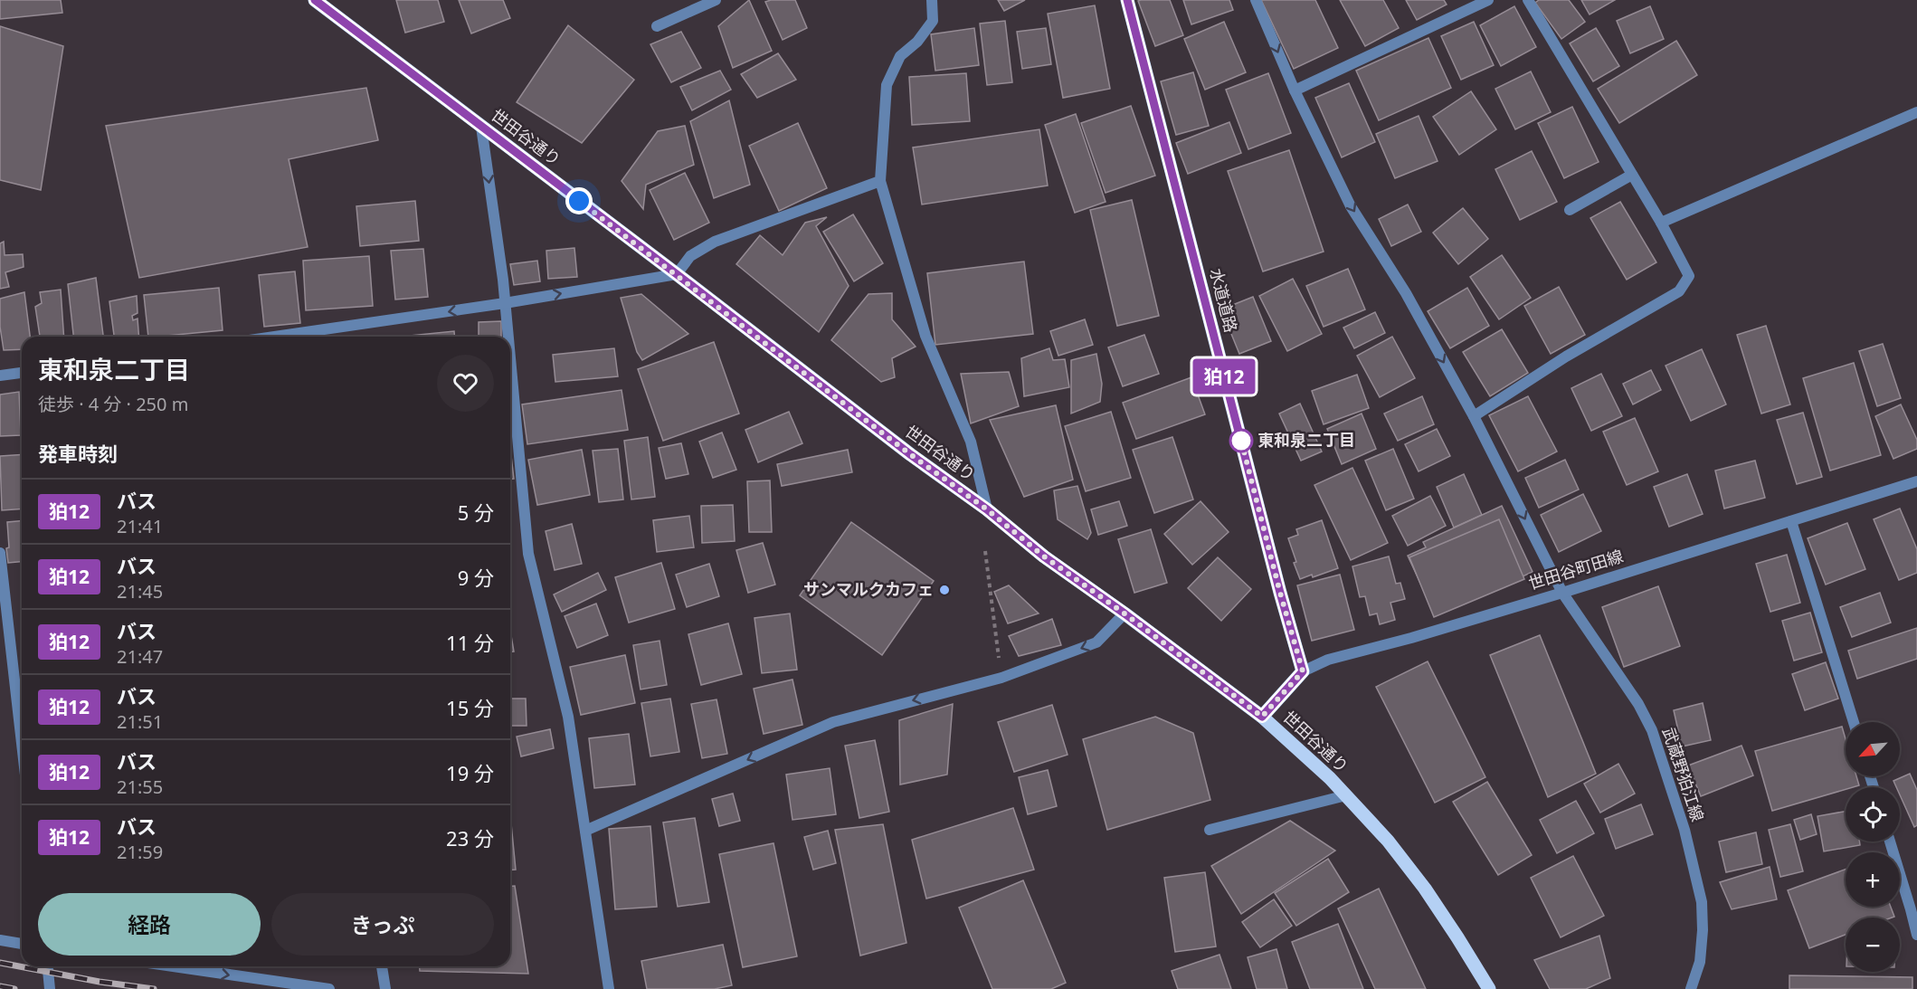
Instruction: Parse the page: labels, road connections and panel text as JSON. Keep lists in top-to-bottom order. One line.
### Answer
{"streets":{"main road":["世田谷通り","水道道路","世田谷町田線"],"street":["武蔵野狛江線"]},"crossings":[["世田谷通り","世田谷町田線"],["水道道路","世田谷町田線"],["世田谷町田線","武蔵野狛江線"]],"one_way":["武蔵野狛江線"],"places":["東和泉二丁目","サンマルクカフェ"],"lines":["bus line 狛12"],"north":"bottom left","page":{"on_map":"狛12","heading":[["東和泉二丁目","徒歩 · 4 分 · 250 m"],"発車時刻"],"list":[{"mark":"狛12","name":"バス","note":"21:41","value":"5 分"},{"mark":"狛12","name":"バス","note":"21:45","value":"9 分"},{"mark":"狛12","name":"バス","note":"21:47","value":"11 分"},{"mark":"狛12","name":"バス","note":"21:51","value":"15 分"},{"mark":"狛12","name":"バス","note":"21:55","value":"19 分"},{"mark":"狛12","name":"バス","note":"21:59","value":"23 分"}],"map_buttons":["+","−"],"buttons":["経路","きっぷ"]}}
